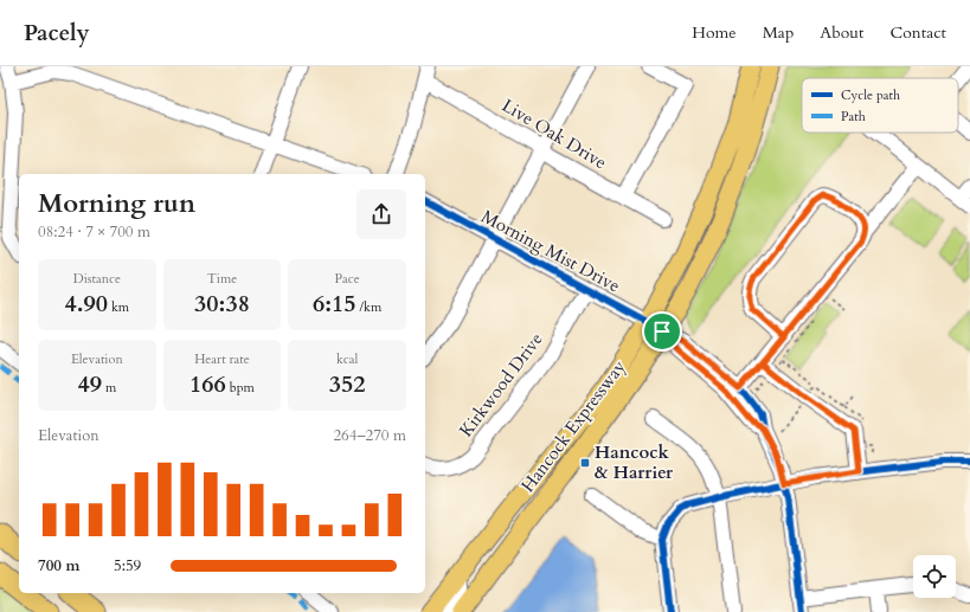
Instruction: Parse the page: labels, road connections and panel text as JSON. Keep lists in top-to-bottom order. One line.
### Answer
{"streets":{"main road":["Hancock Expressway"],"street":["Live Oak Drive","Morning Mist Drive","Kirkwood Drive"]},"crossings":[["Morning Mist Drive","Kirkwood Drive"],["Morning Mist Drive","Hancock Expressway"]],"places":{"transit":["Hancock & Harrier"]},"legend":["Cycle path","Path"],"page":{"header":"Pacely","nav":["Home","Map","About","Contact"],"heading":["Morning run","08:24 · 7 × 700 m"],"stats":[["Distance","4.90 km"],["Time","30:38"],["Pace","6:15 /km"],["Elevation","49 m"],["Heart rate","166 bpm"],["kcal","352"]],"chart":["Elevation","264–270 m"],"list":[{"name":"700 m","note":"5:59"}]}}
